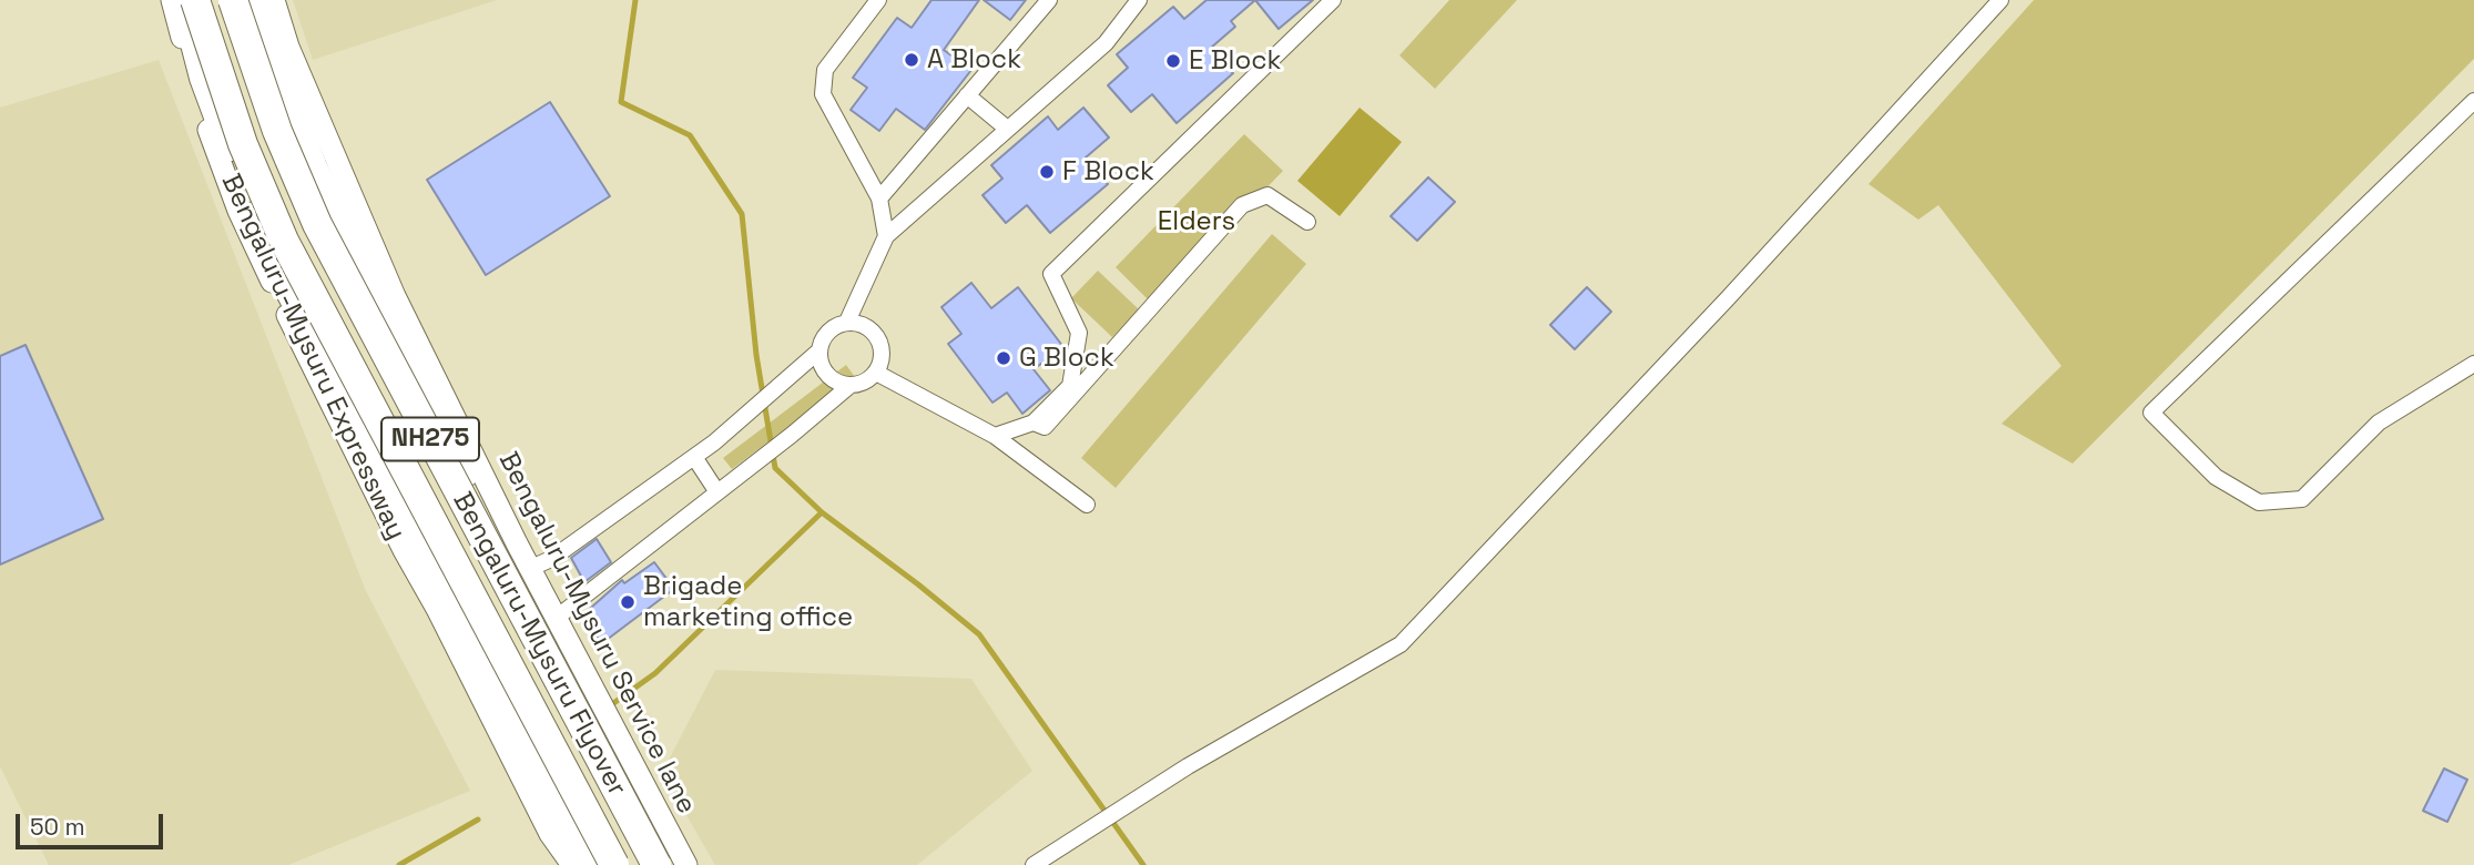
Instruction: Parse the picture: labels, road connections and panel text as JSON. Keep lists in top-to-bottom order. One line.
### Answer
{"streets":{"highway":["Bengaluru-Mysuru Expressway","NH275","Bengaluru-Mysuru Flyover"],"street":["Bengaluru-Mysuru Service lane"]},"parks":["Elders"],"places":["A Block","E Block","F Block","G Block","Brigade marketing office"],"scale_bar":"50 m"}
